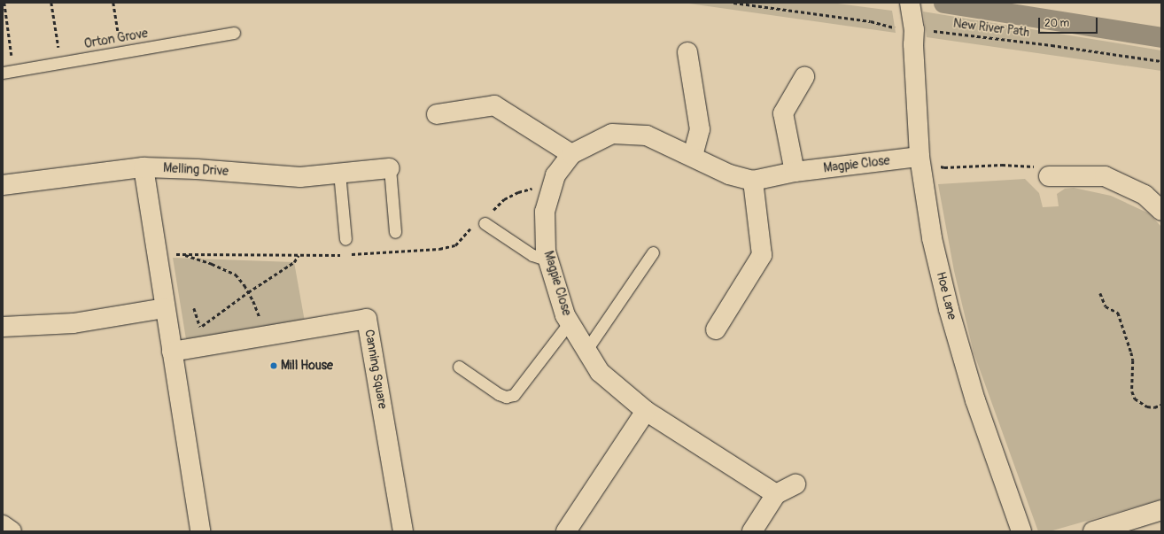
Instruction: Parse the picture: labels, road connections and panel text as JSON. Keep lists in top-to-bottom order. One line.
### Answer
{"streets":{"street":["Magpie Close","Melling Drive","Hoe Lane","Canning Square"],"lane":["Orton Grove"],"path":["New River Path"]},"crossings":[["Magpie Close","Hoe Lane"]],"places":["Mill House"],"scale_bar":"20 m"}
